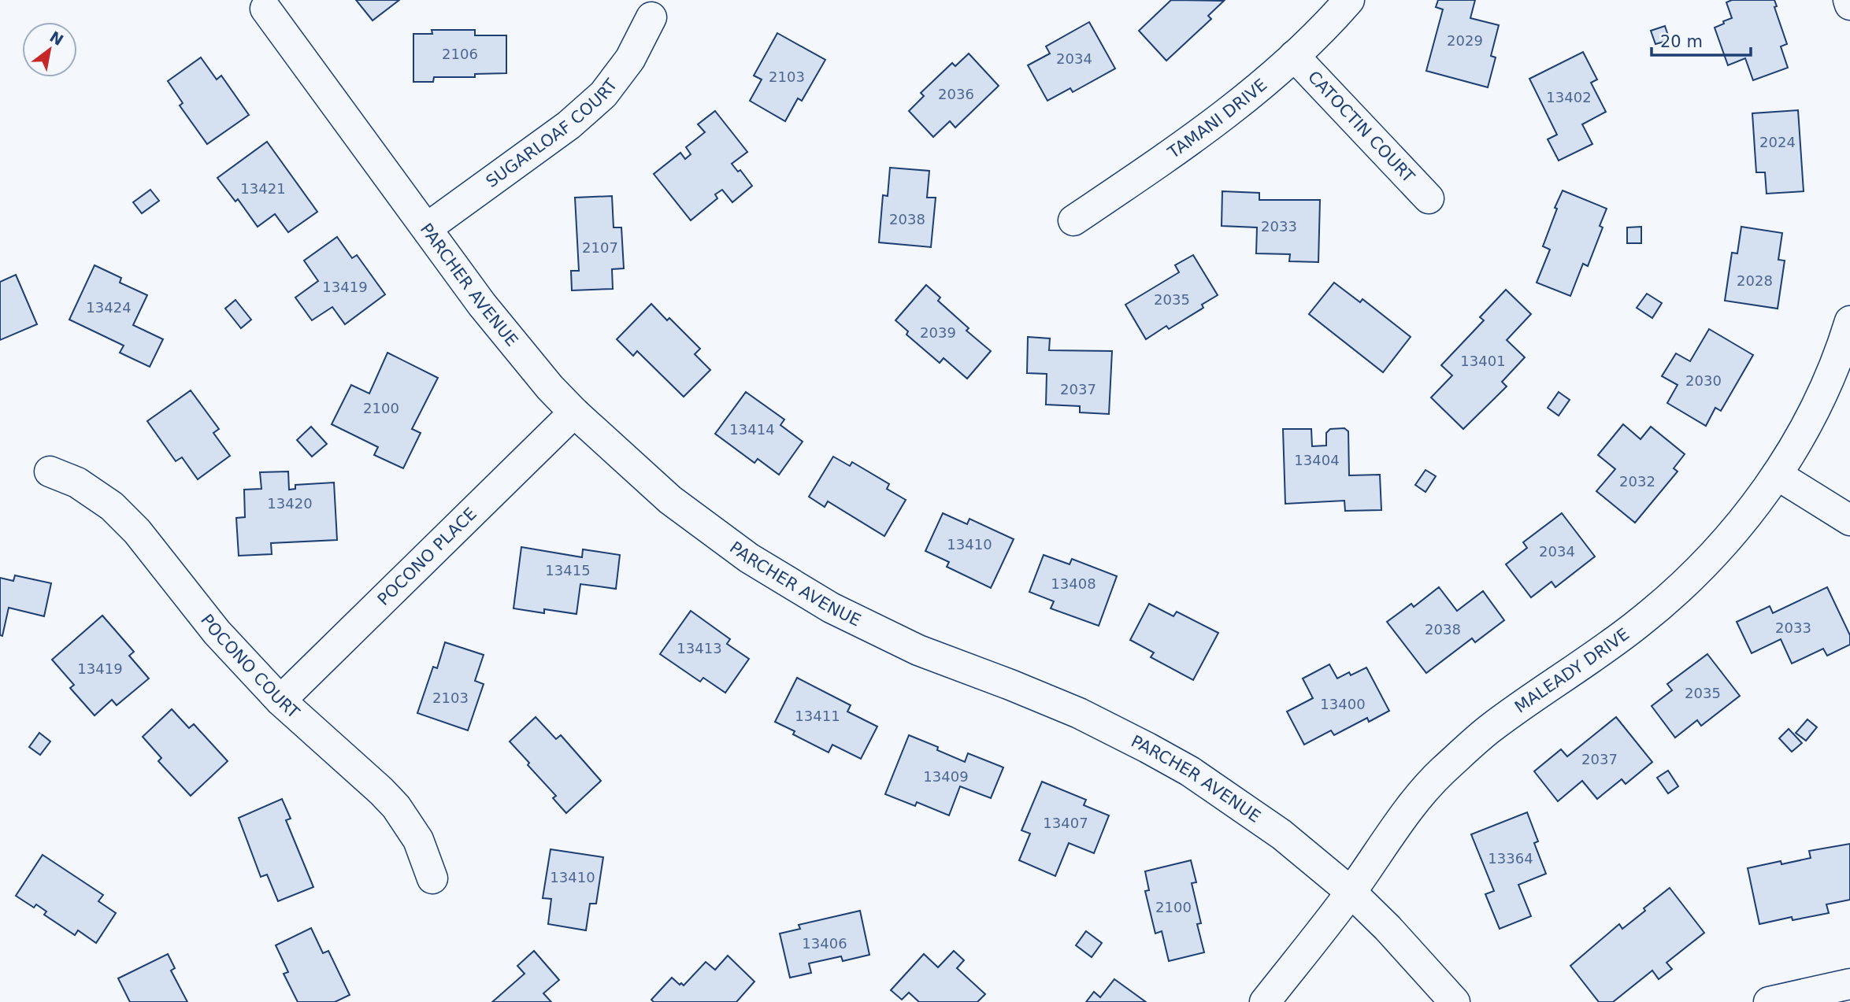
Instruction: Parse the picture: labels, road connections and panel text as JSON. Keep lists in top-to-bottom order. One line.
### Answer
{"streets":{"street":["TAMANI DRIVE","CATOCTIN COURT","SUGARLOAF COURT","PARCHER AVENUE","POCONO PLACE","POCONO COURT","MALEADY DRIVE"]},"crossings":[["TAMANI DRIVE","CATOCTIN COURT"],["SUGARLOAF COURT","PARCHER AVENUE"],["PARCHER AVENUE","POCONO PLACE"],["PARCHER AVENUE","MALEADY DRIVE"],["POCONO PLACE","POCONO COURT"]],"house_numbers":["2029","2106","2034","2103","2036","13402","2024","13421","2038","2033","2107","2028","13419","2035","13424","2039","13401","2030","2037","2100","13414","13404","2032","13420","13410","2034","13415","13408","2033","2038","13413","13419","2035","2103","13400","13411","2037","13409","13407","13364","13410","2100","13406"],"scale_bar":"20 m","north":"top right"}
